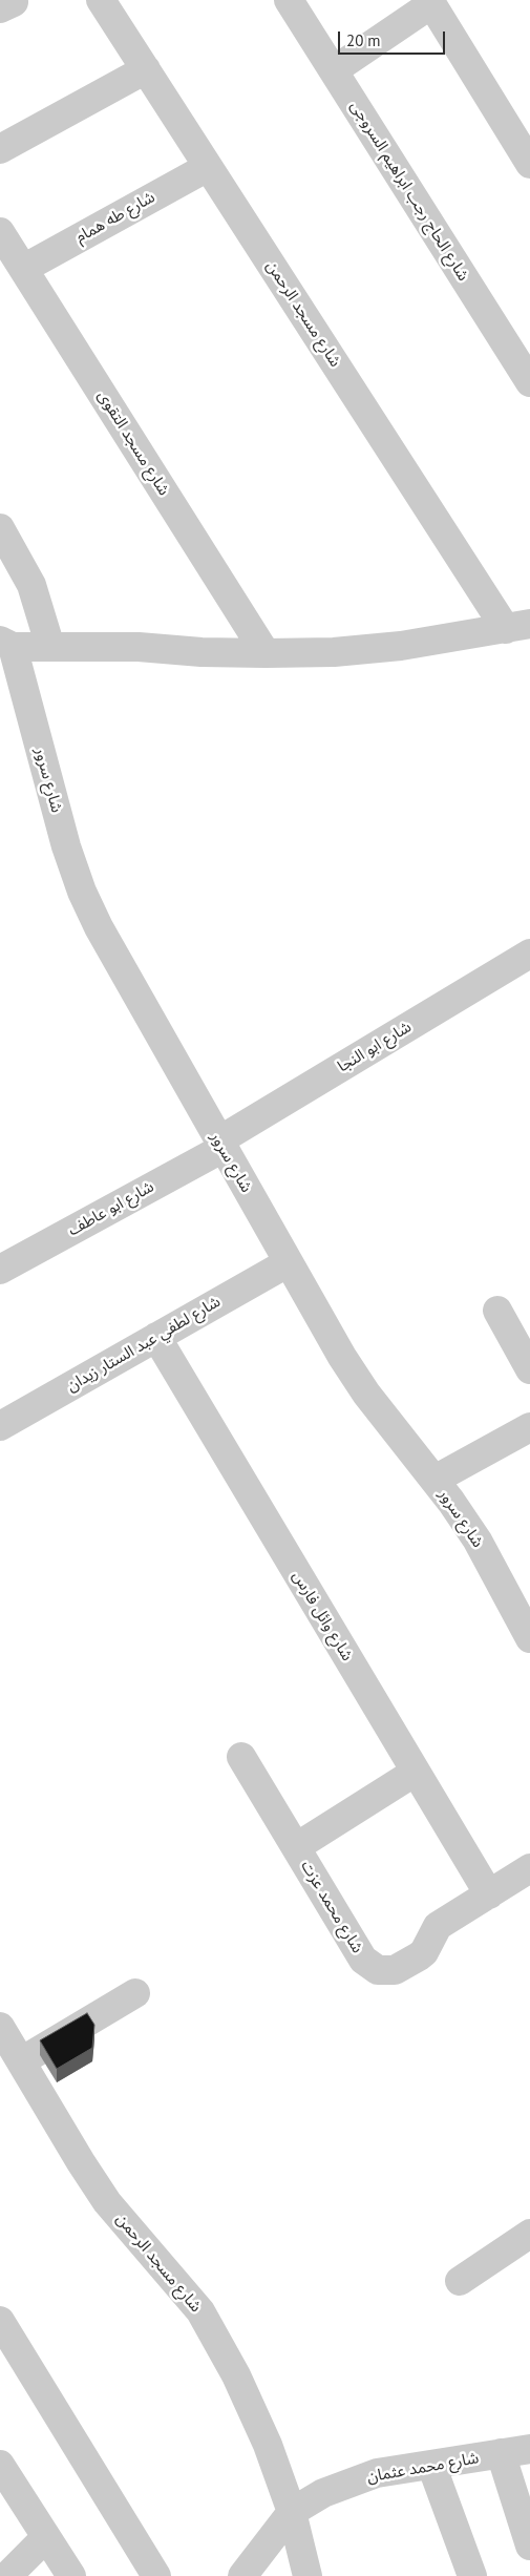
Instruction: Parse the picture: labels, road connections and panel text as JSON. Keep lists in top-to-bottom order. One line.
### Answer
{"streets":{"street":["شارع الحاج رجب ابراهيم السروجى","شارع طه همام","شارع مسجد الرحمن","شارع مسجد التقوى","شارع سرور","شارع ابو النجا","شارع ابو عاطف","شارع لطفي عبد الستار زيدان","شارع وائل فارس","شارع محمد عزت","شارع محمد عثمان"]},"crossings":[["شارع طه همام","شارع مسجد الرحمن"],["شارع طه همام","شارع مسجد التقوى"],["شارع مسجد الرحمن","شارع محمد عثمان"],["شارع سرور","شارع ابو النجا"],["شارع سرور","شارع ابو عاطف"],["شارع سرور","شارع لطفي عبد الستار زيدان"],["شارع ابو النجا","شارع ابو عاطف"],["شارع لطفي عبد الستار زيدان","شارع وائل فارس"],["شارع وائل فارس","شارع محمد عزت"]],"scale_bar":"20 m"}
